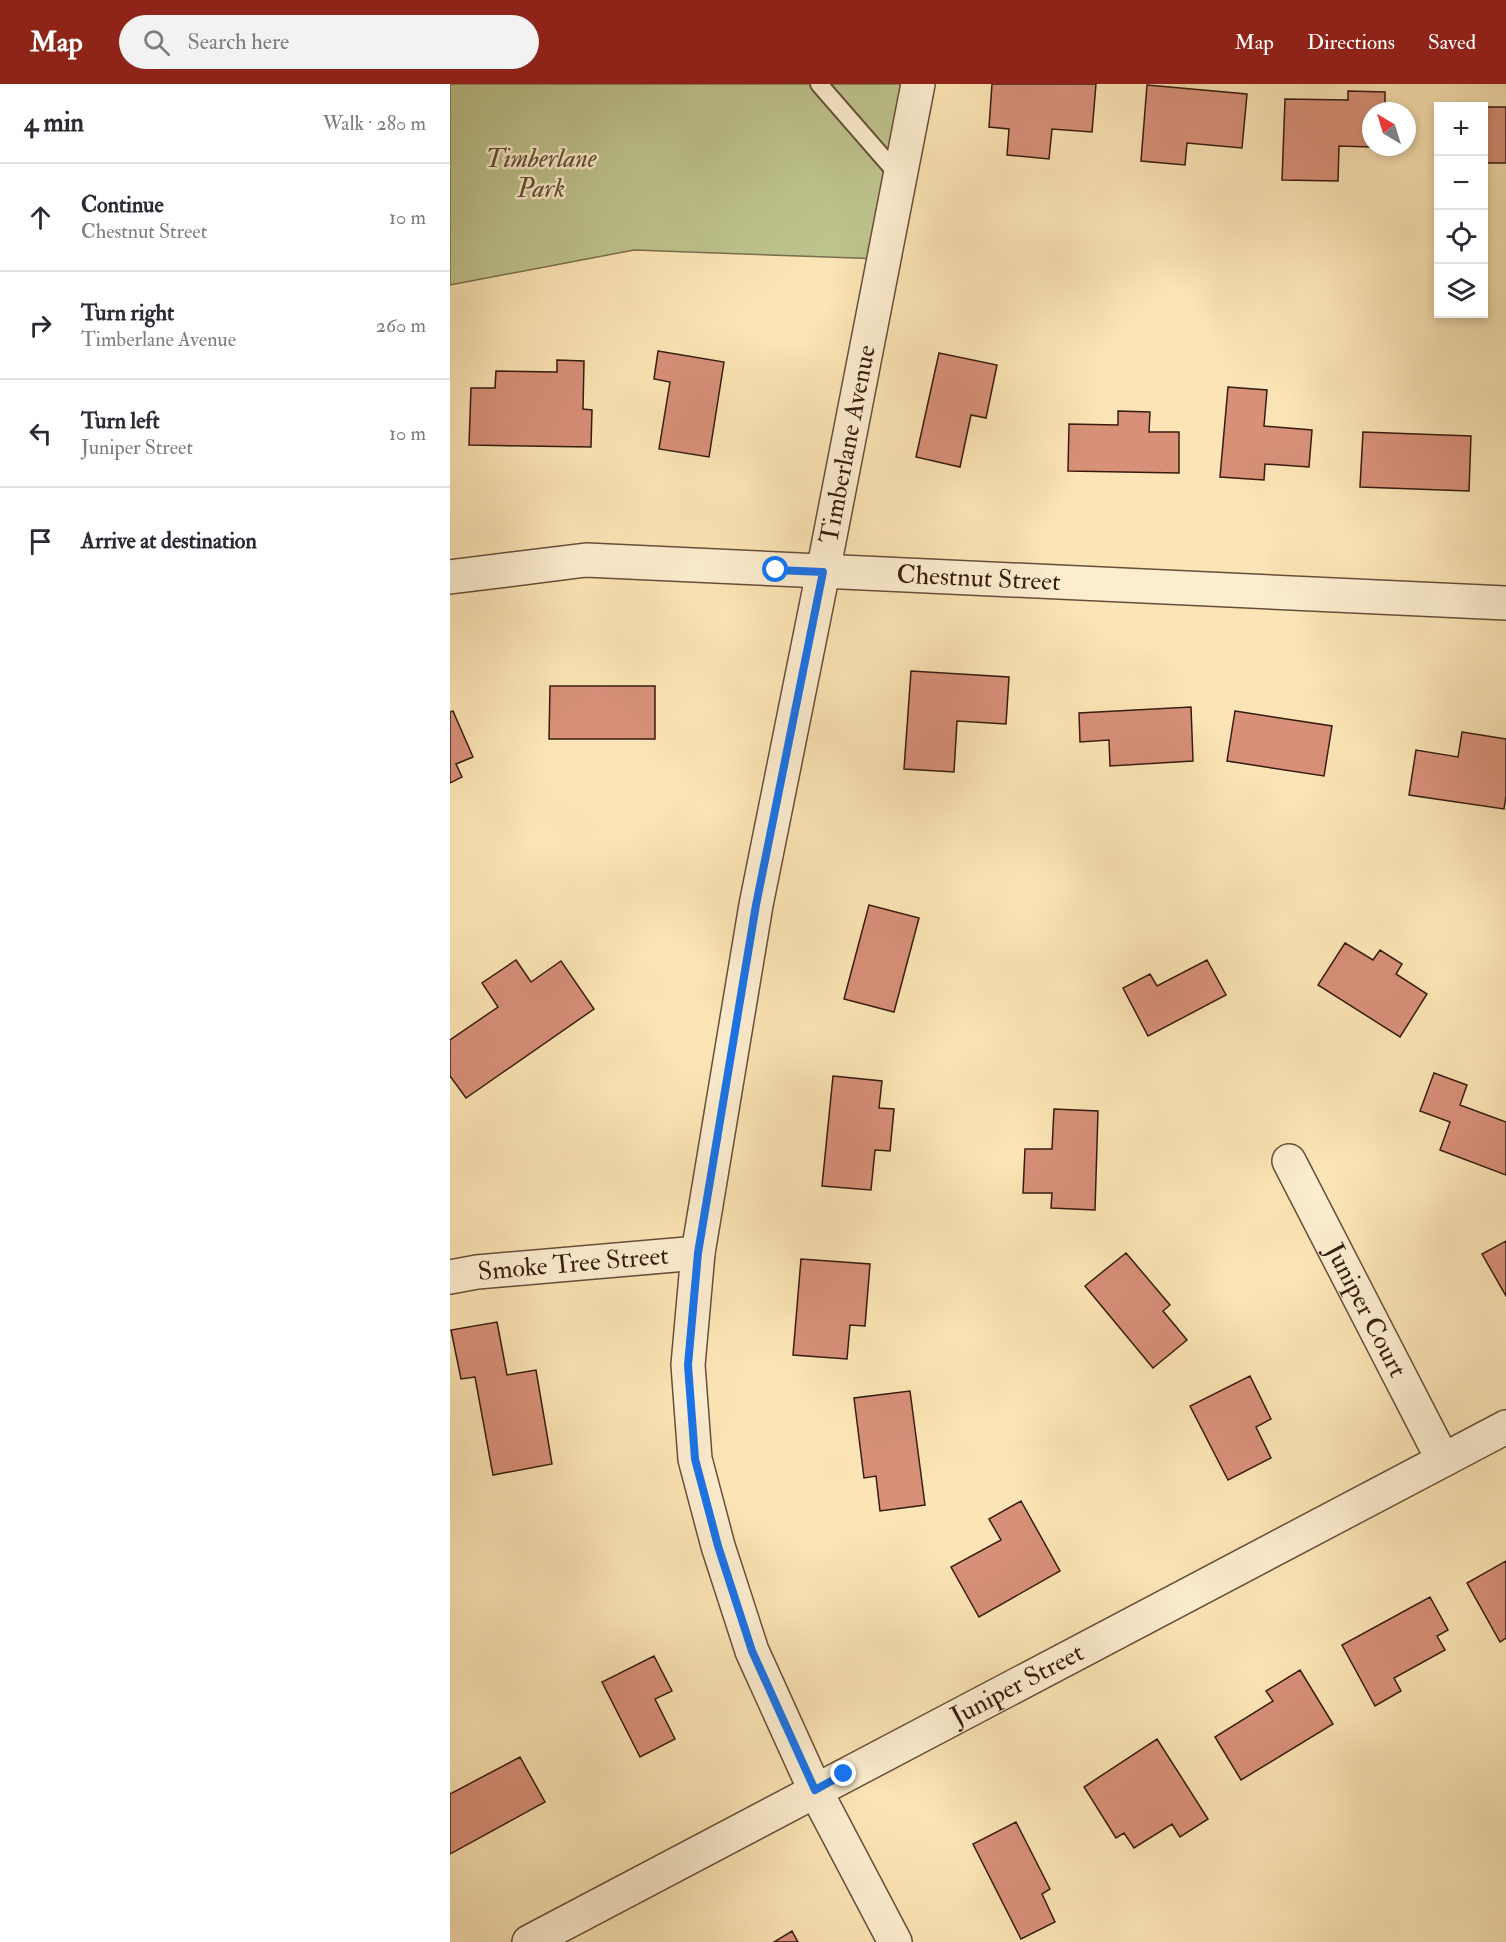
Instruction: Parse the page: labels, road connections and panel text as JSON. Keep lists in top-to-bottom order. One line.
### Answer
{"streets":{"street":["Timberlane Avenue","Chestnut Street","Smoke Tree Street","Juniper Court","Juniper Street"]},"crossings":[["Timberlane Avenue","Chestnut Street"],["Timberlane Avenue","Smoke Tree Street"],["Timberlane Avenue","Juniper Street"],["Juniper Court","Juniper Street"]],"parks":["Timberlane Park"],"north":"top left","page":{"header":"Map","search":"Search here","nav":["Map","Directions","Saved"],"heading":["4 min","Walk · 280 m"],"map_buttons":["+","−"],"list":[["Continue","Chestnut Street","10 m"],["Turn right","Timberlane Avenue","260 m"],["Turn left","Juniper Street","10 m"],"Arrive at destination"]}}
